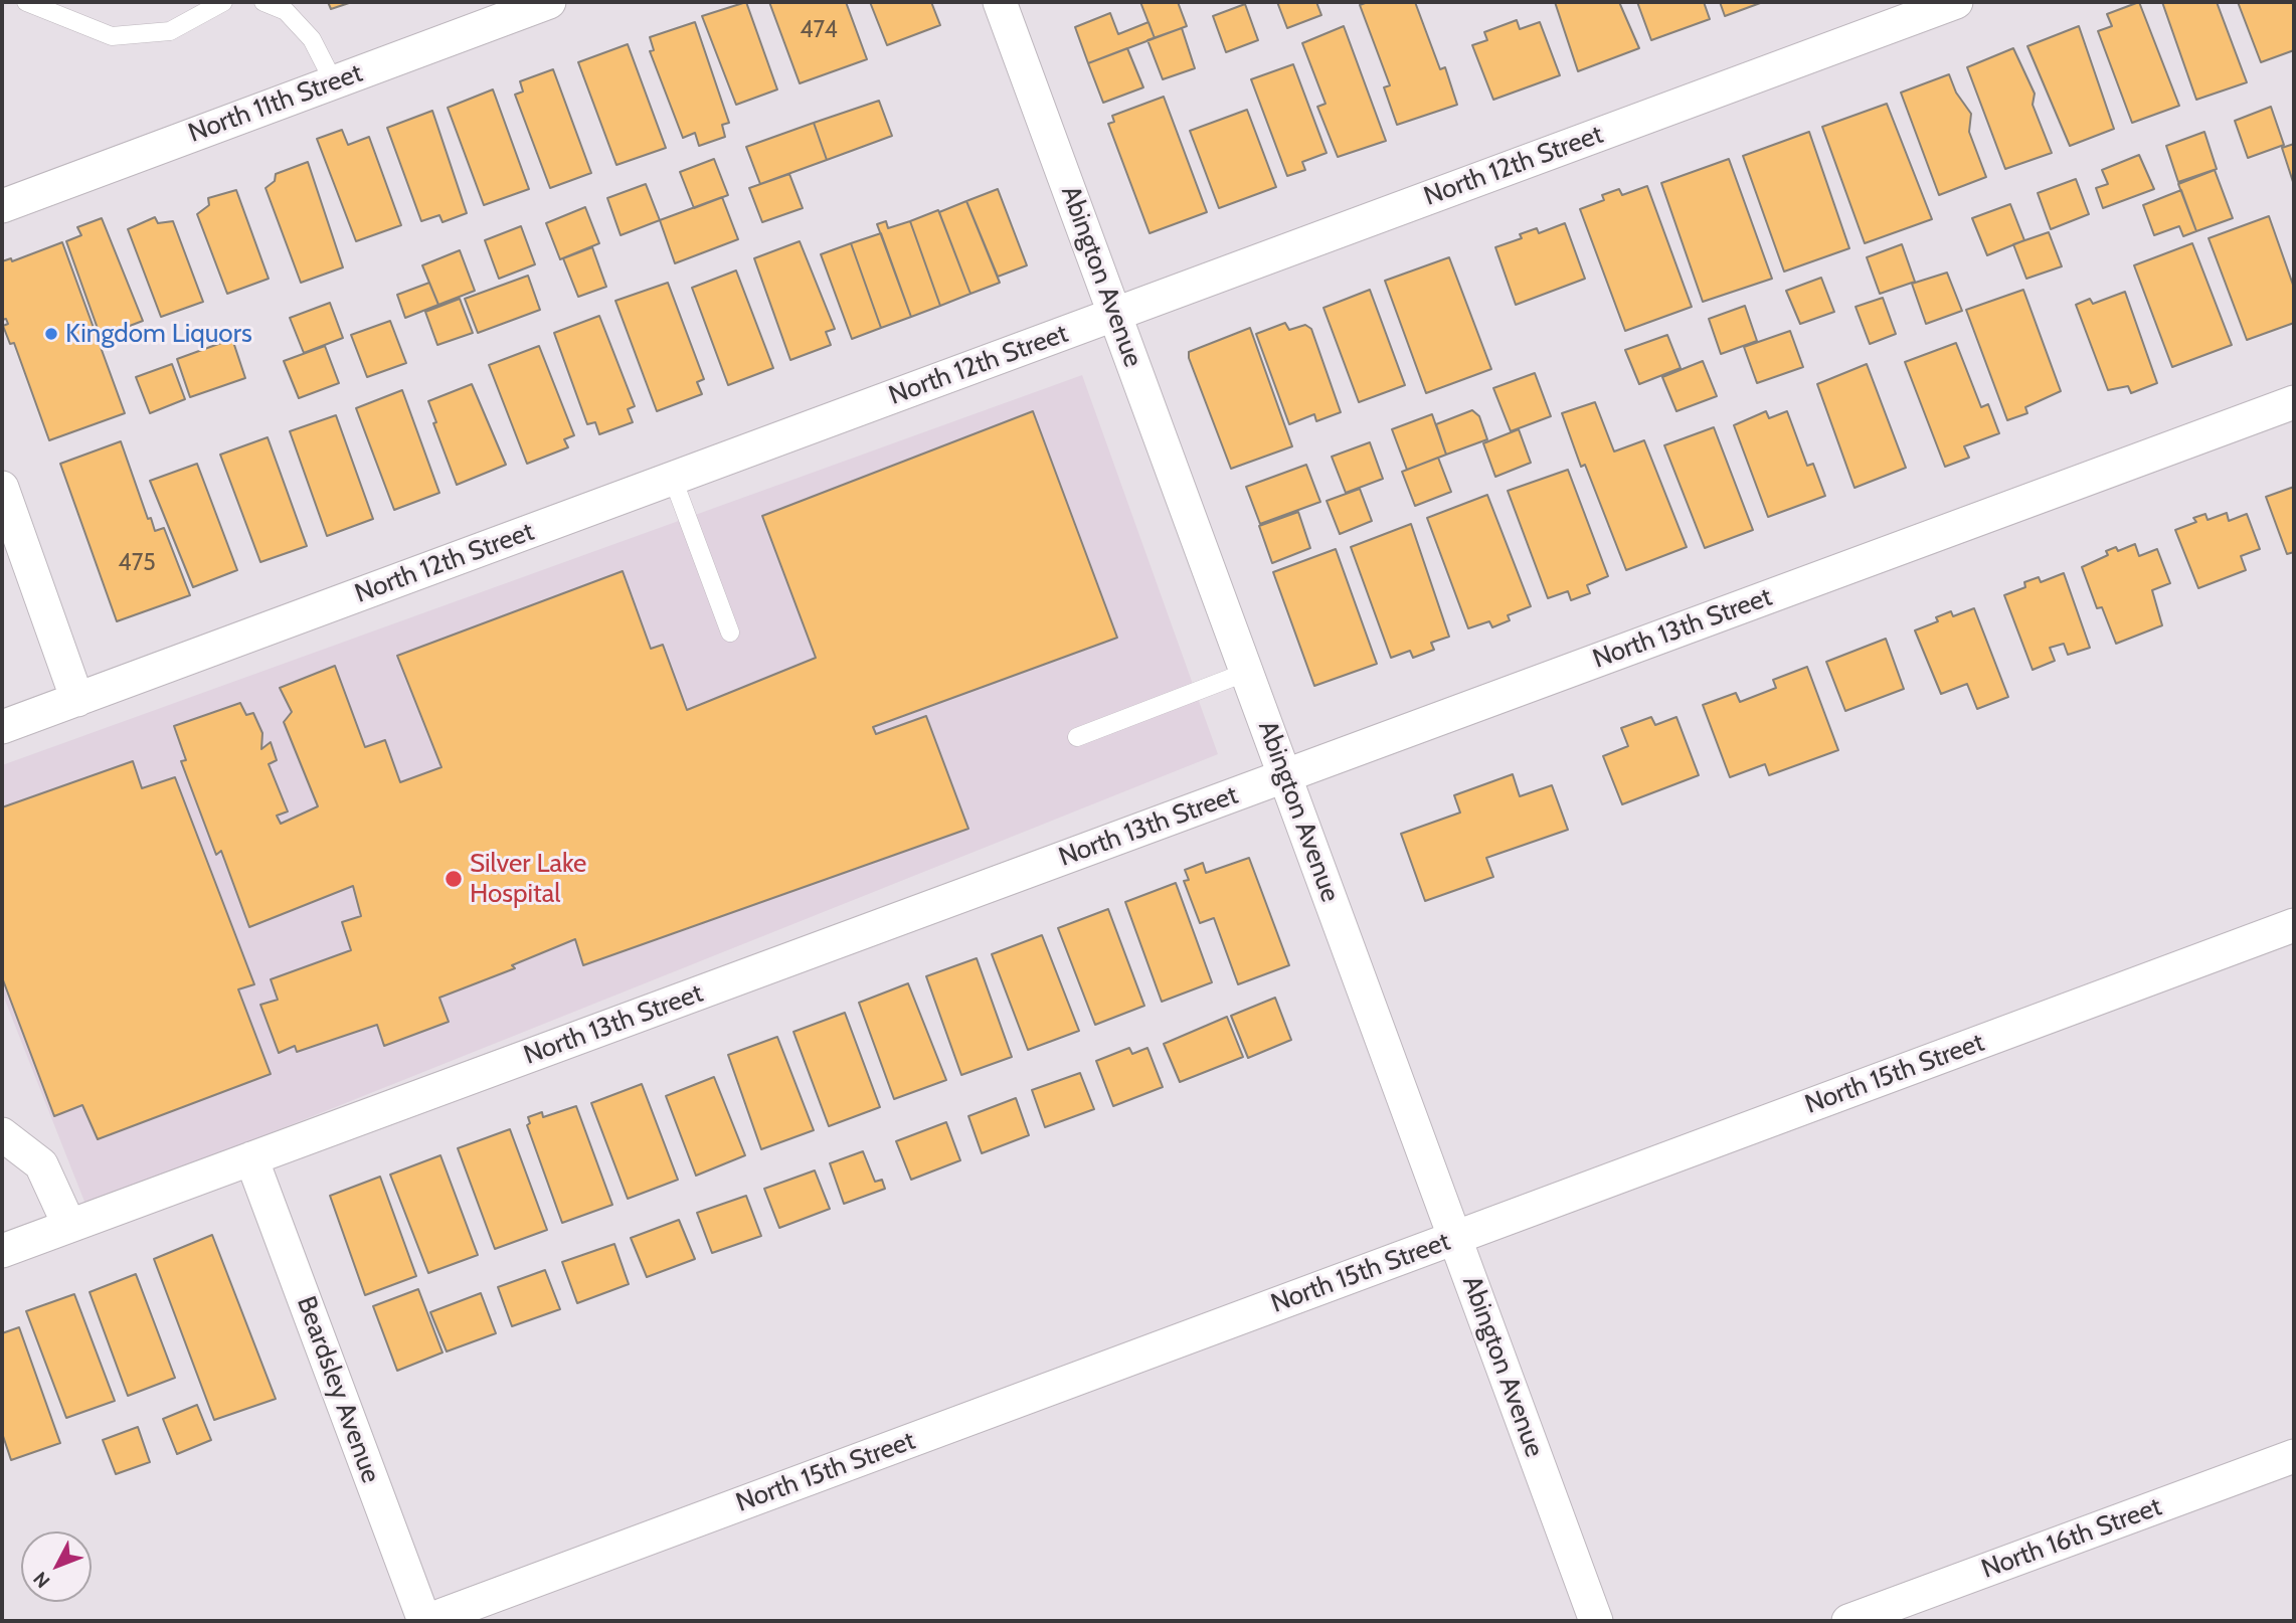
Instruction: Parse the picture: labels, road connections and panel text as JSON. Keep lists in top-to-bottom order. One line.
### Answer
{"streets":{"street":["North 11th Street","North 12th Street","Abington Avenue","North 13th Street","North 15th Street","Beardsley Avenue","North 16th Street"]},"crossings":[["North 12th Street","Abington Avenue"],["Abington Avenue","North 13th Street"],["Abington Avenue","North 15th Street"],["North 13th Street","Beardsley Avenue"],["North 15th Street","Beardsley Avenue"]],"places":["Kingdom Liquors","Silver Lake Hospital"],"house_numbers":["474","475"],"north":"bottom left"}
